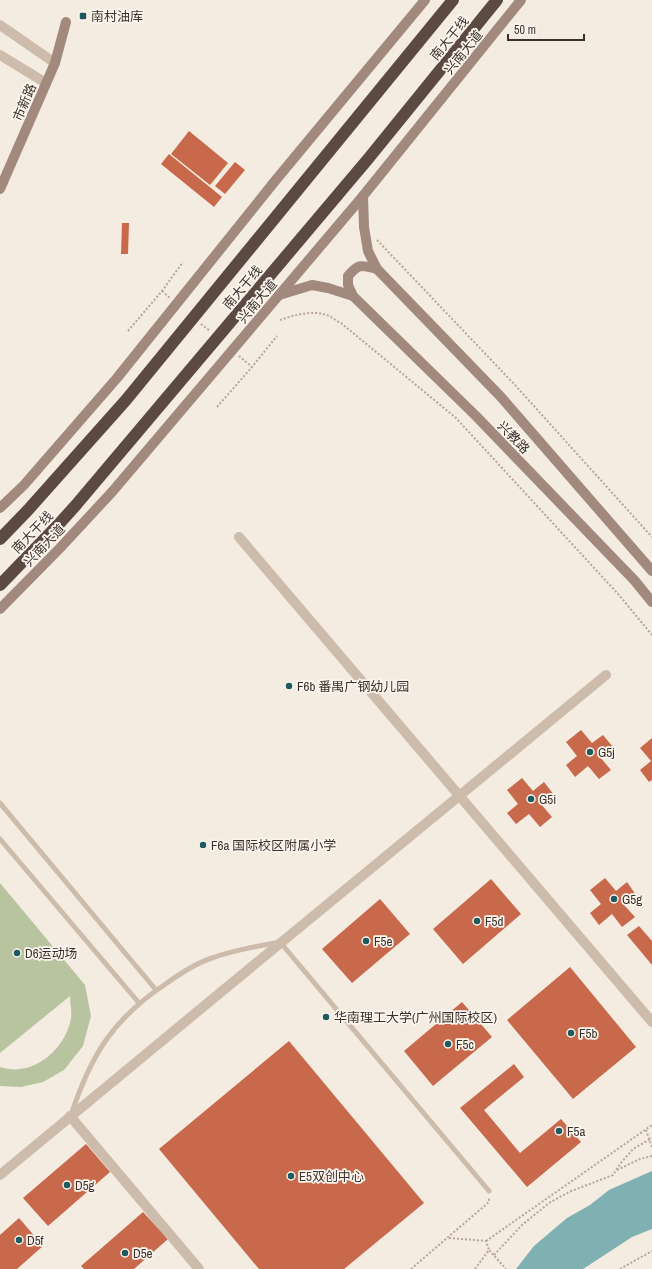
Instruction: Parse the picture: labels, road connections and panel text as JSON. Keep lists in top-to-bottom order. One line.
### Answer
{"streets":{"highway":["南大干线"],"main road":["兴南大道","市新路","兴教路"]},"crossings":[["兴南大道","兴教路"]],"places":{"transit":["南村油库"],"other":["F6b 番禺广钢幼儿园","G5j","G5i","F6a 国际校区附属小学","G5g","F5d","F5e","D6运动场","华南理工大学(广州国际校区)","F5b","F5c","F5a","E5双创中心","D5g","D5f","D5e"]},"scale_bar":"50 m"}
